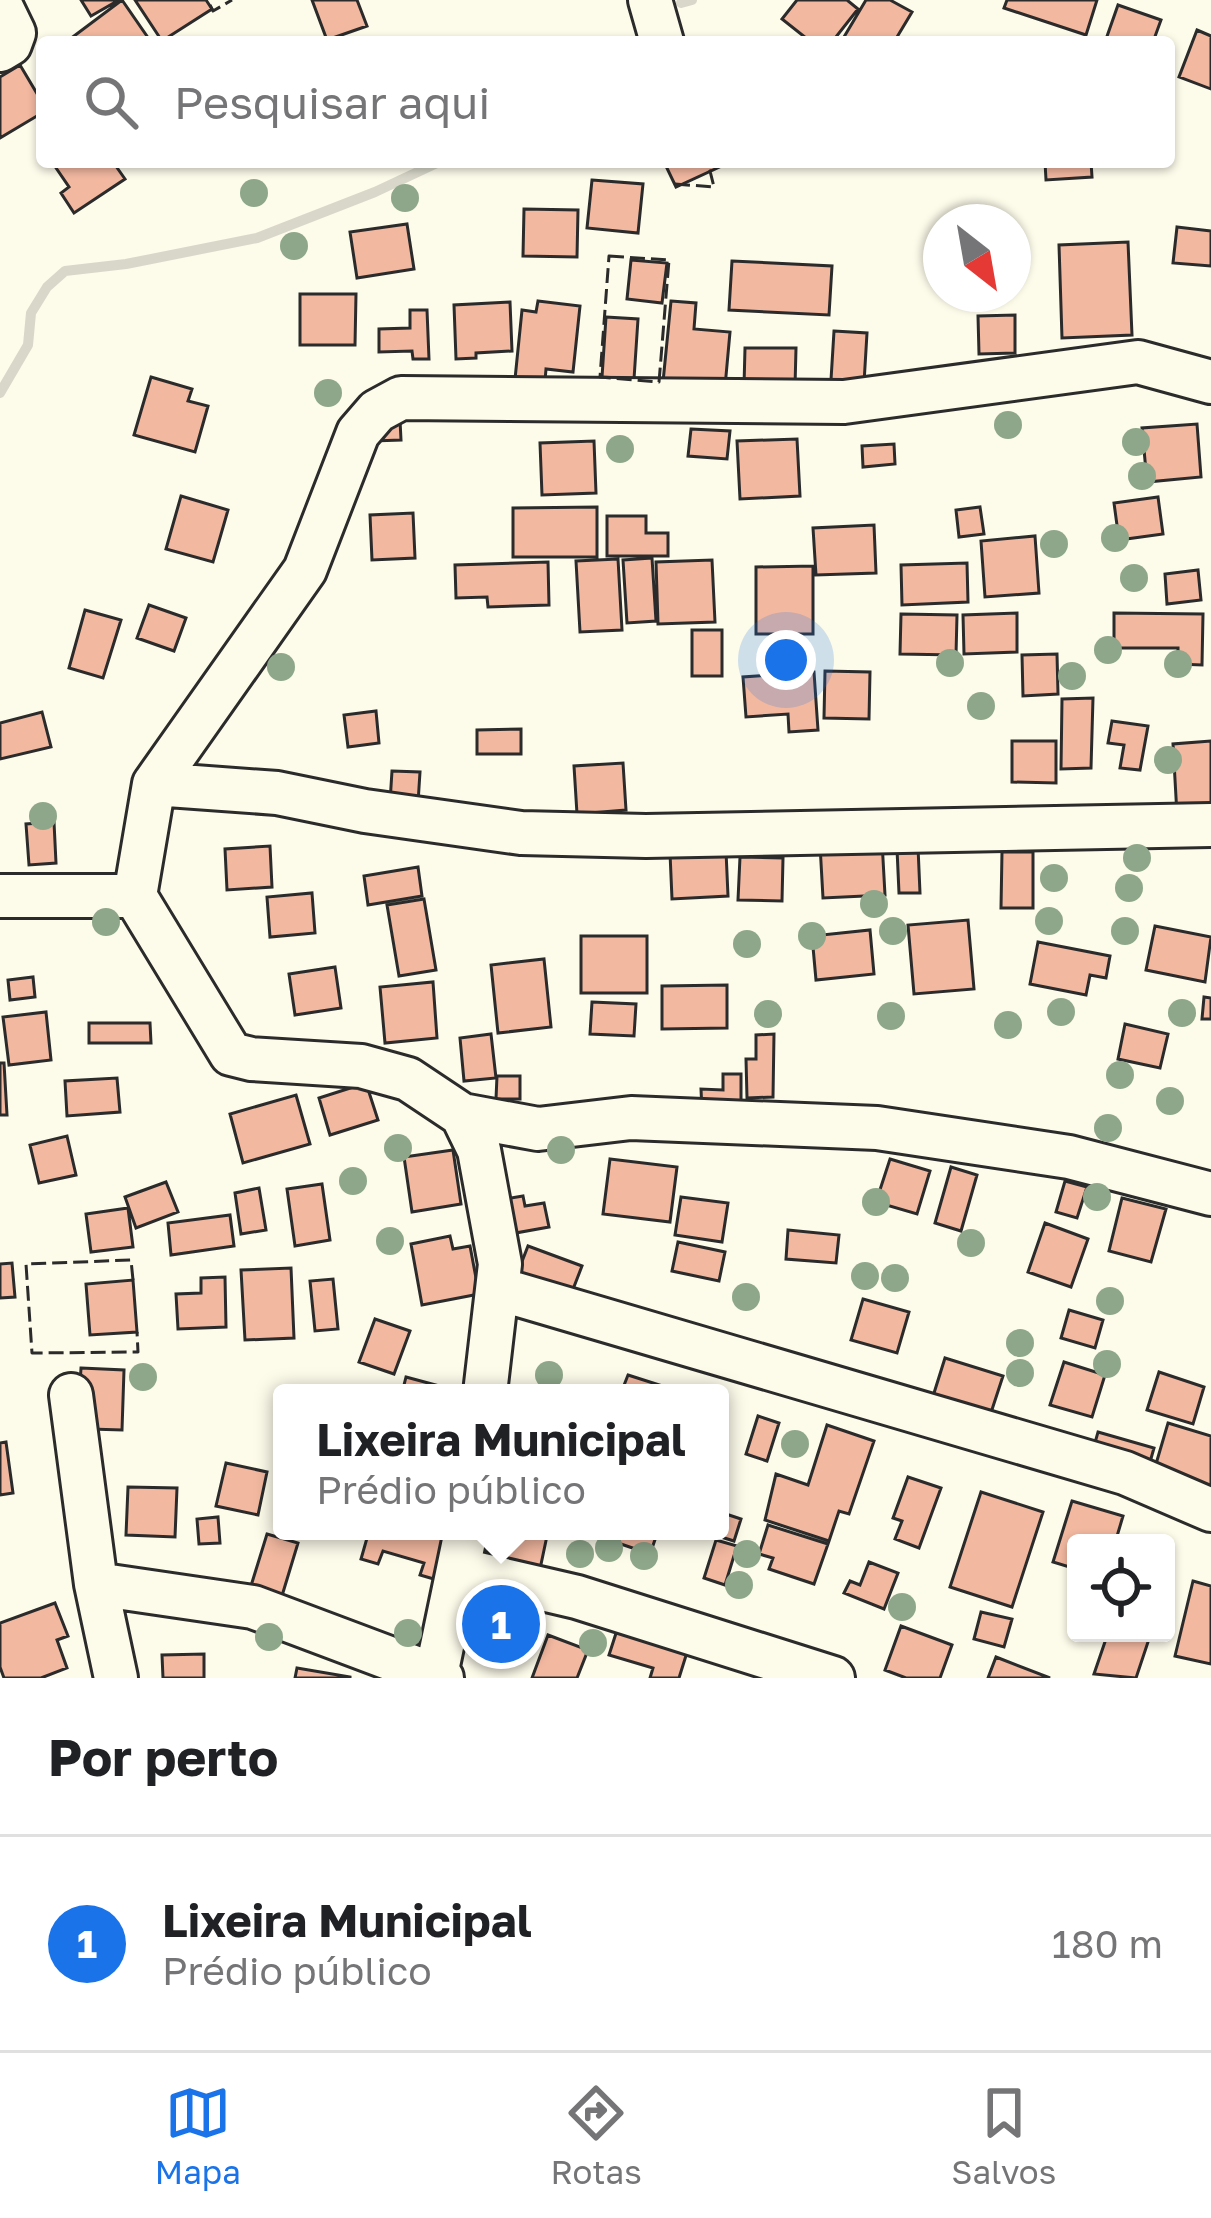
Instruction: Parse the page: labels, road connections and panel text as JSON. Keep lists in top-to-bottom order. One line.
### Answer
{"north":"bottom right","page":{"search":"Pesquisar aqui","popup":["Lixeira Municipal","Prédio público"],"pins":"1","heading":"Por perto","list":[{"mark":"1","name":"Lixeira Municipal","note":"Prédio público","value":"180 m"}],"nav":["Mapa","Rotas","Salvos"]}}
